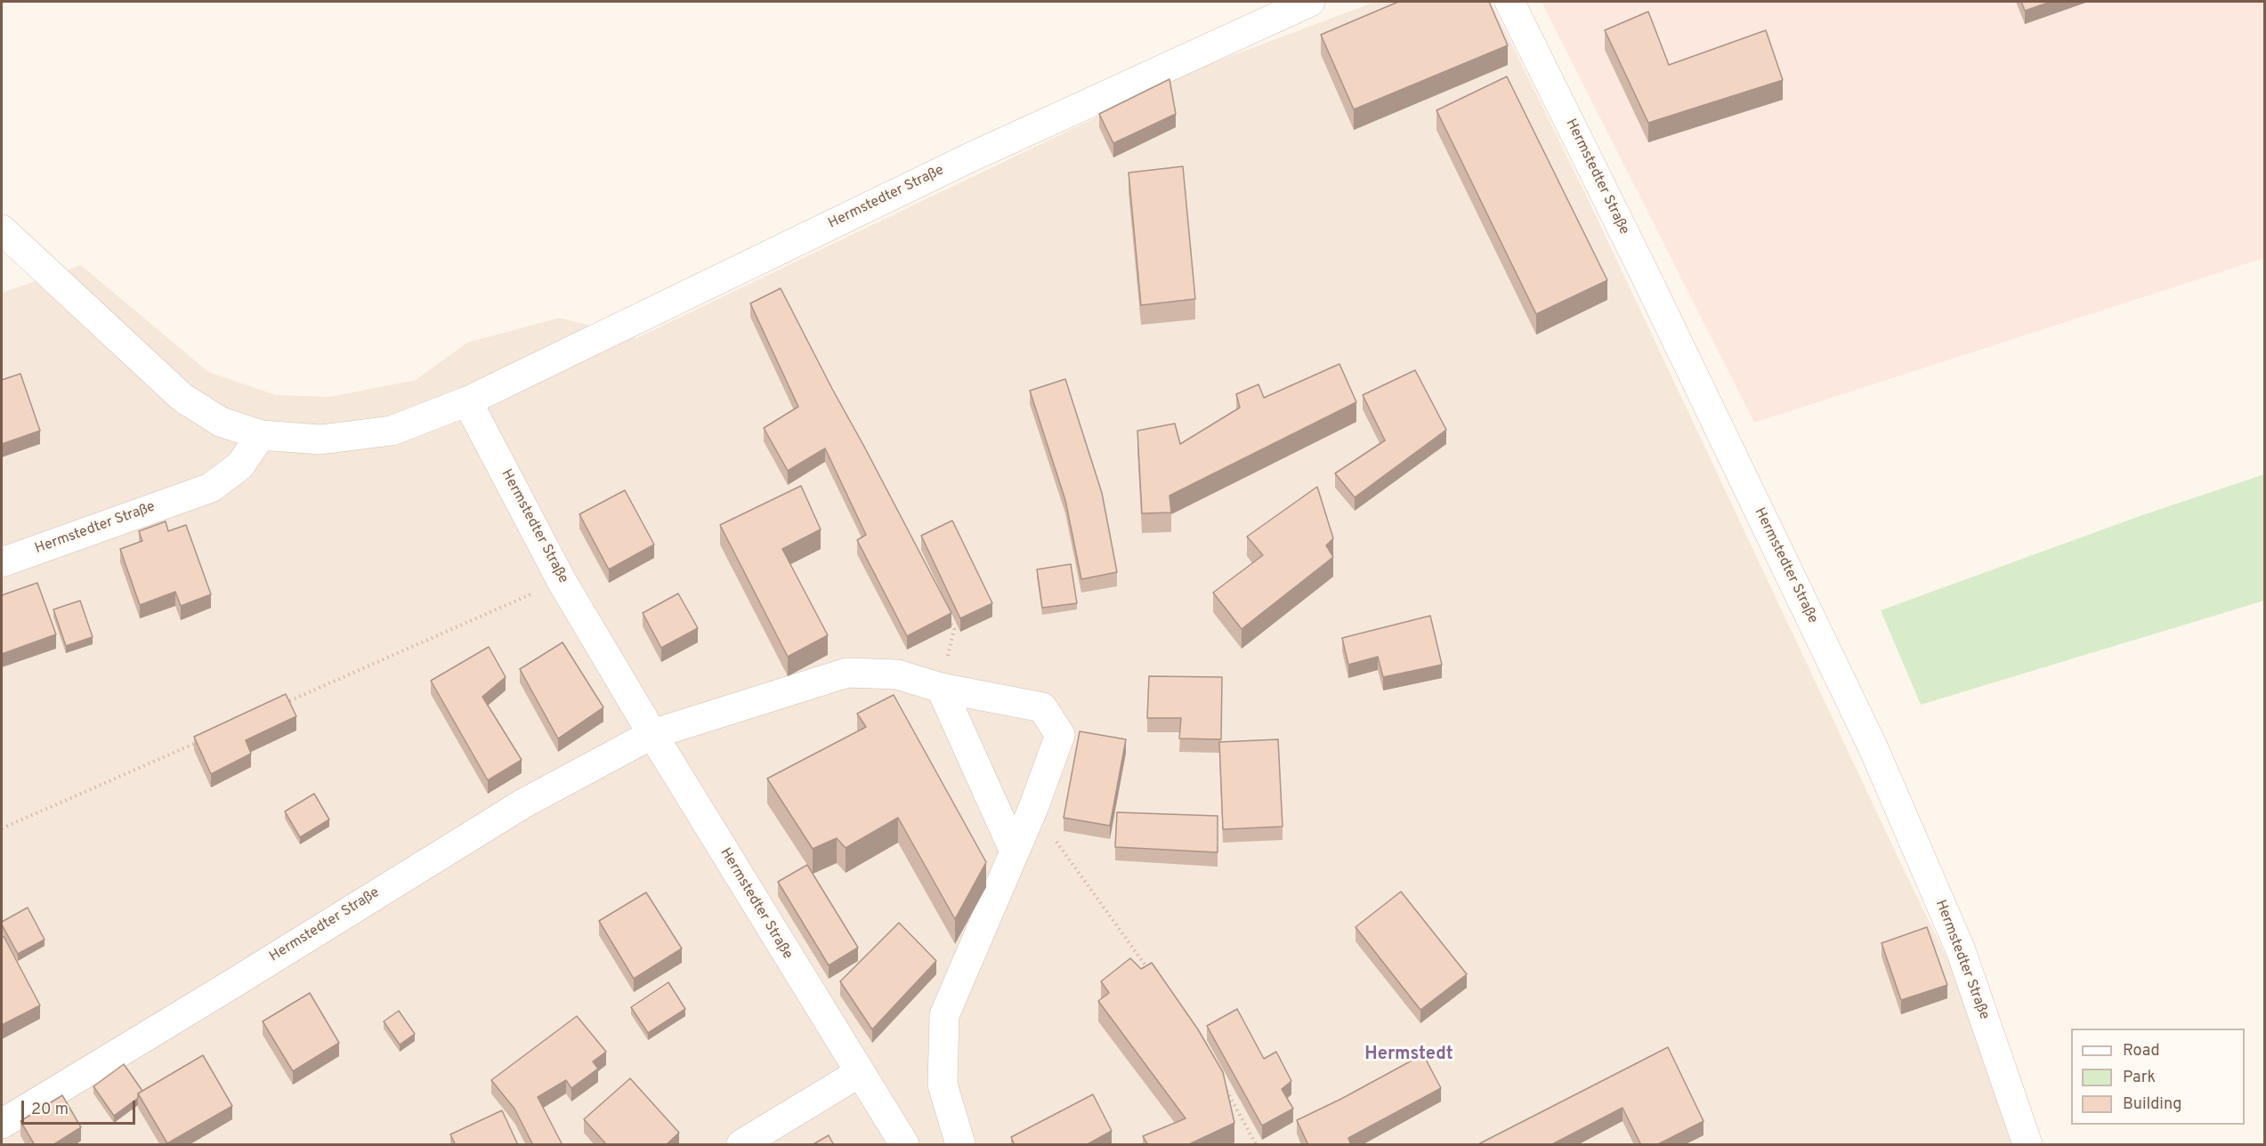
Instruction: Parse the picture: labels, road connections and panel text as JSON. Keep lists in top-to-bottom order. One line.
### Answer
{"streets":{"street":["Hermstedter Straße"]},"districts":["Hermstedt"],"legend":["Road","Park","Building"],"scale_bar":"20 m"}
